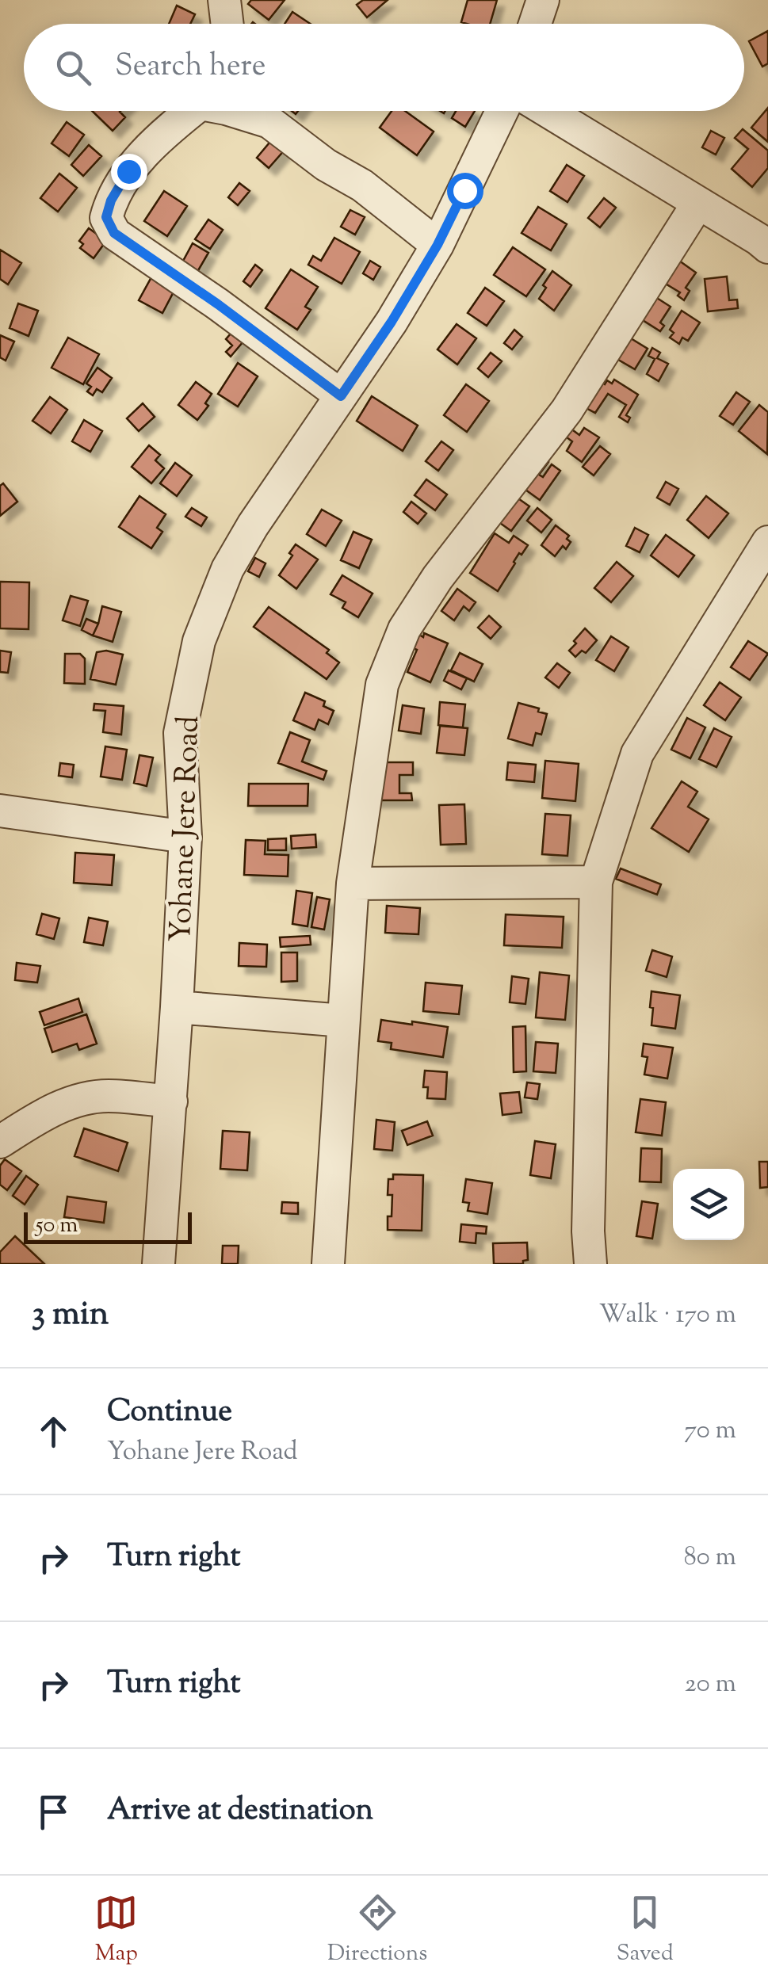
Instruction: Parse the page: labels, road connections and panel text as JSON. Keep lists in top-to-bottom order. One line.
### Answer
{"streets":{"street":["Yohane Jere Road"]},"scale_bar":"50 m","page":{"search":"Search here","scale":"50 m","heading":["3 min","Walk · 170 m"],"list":[["Continue","Yohane Jere Road","70 m"],["Turn right","80 m"],["Turn right","20 m"],"Arrive at destination"],"nav":["Map","Directions","Saved"]}}
